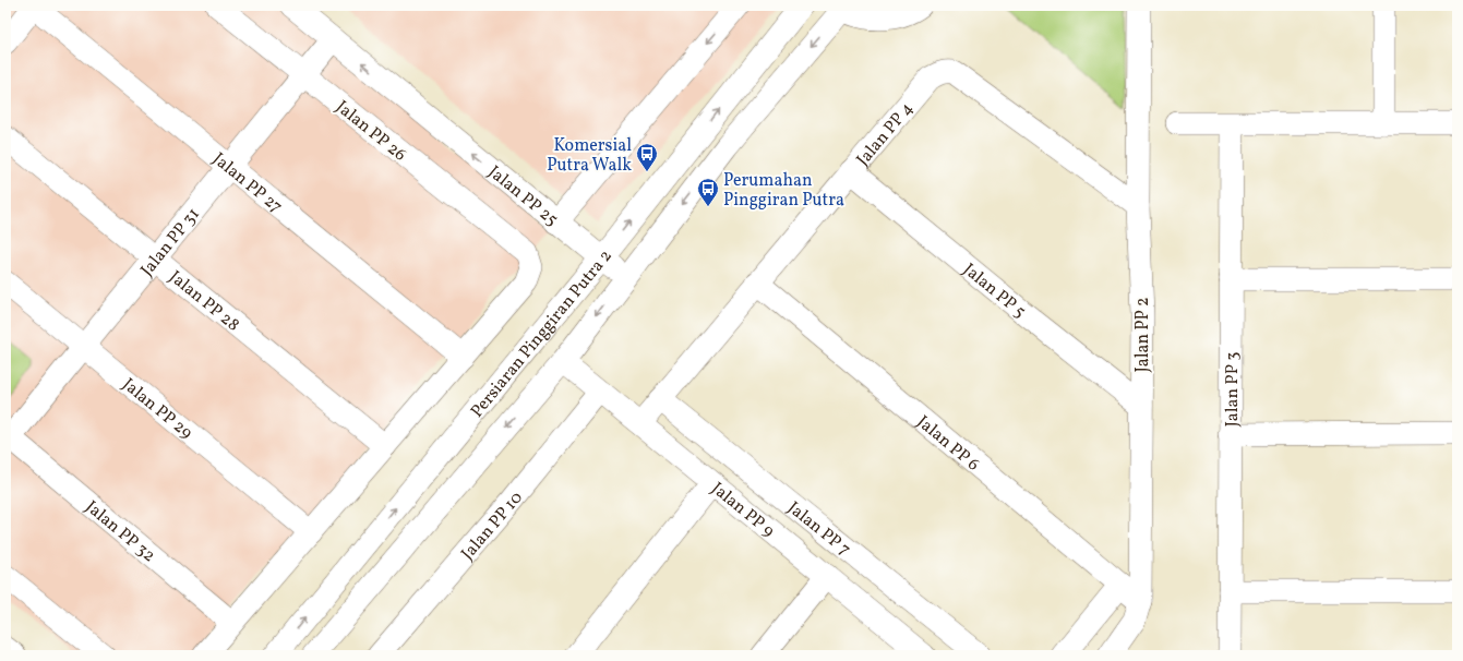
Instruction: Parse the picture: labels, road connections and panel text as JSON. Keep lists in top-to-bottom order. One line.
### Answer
{"streets":{"street":["Jalan PP 26","Jalan PP 4","Jalan PP 27","Jalan PP 25","Jalan PP 31","Jalan PP 5","Jalan PP 28","Persiaran Pinggiran Putra 2","Jalan PP 2","Jalan PP 3","Jalan PP 29","Jalan PP 6","Jalan PP 9","Jalan PP 10","Jalan PP 7","Jalan PP 32"]},"crossings":[["Jalan PP 26","Jalan PP 27"],["Jalan PP 26","Jalan PP 31"],["Jalan PP 4","Jalan PP 5"],["Jalan PP 4","Jalan PP 2"],["Jalan PP 4","Jalan PP 6"],["Jalan PP 4","Jalan PP 9"],["Jalan PP 4","Jalan PP 7"],["Jalan PP 27","Jalan PP 31"],["Jalan PP 25","Jalan PP 31"],["Jalan PP 31","Jalan PP 28"],["Jalan PP 31","Jalan PP 29"],["Jalan PP 31","Jalan PP 32"],["Jalan PP 5","Jalan PP 2"],["Persiaran Pinggiran Putra 2","Jalan PP 9"],["Jalan PP 2","Jalan PP 6"],["Jalan PP 9","Jalan PP 10"]],"places":{"bus stop":["Komersial Putra Walk","Perumahan Pinggiran Putra"]}}
